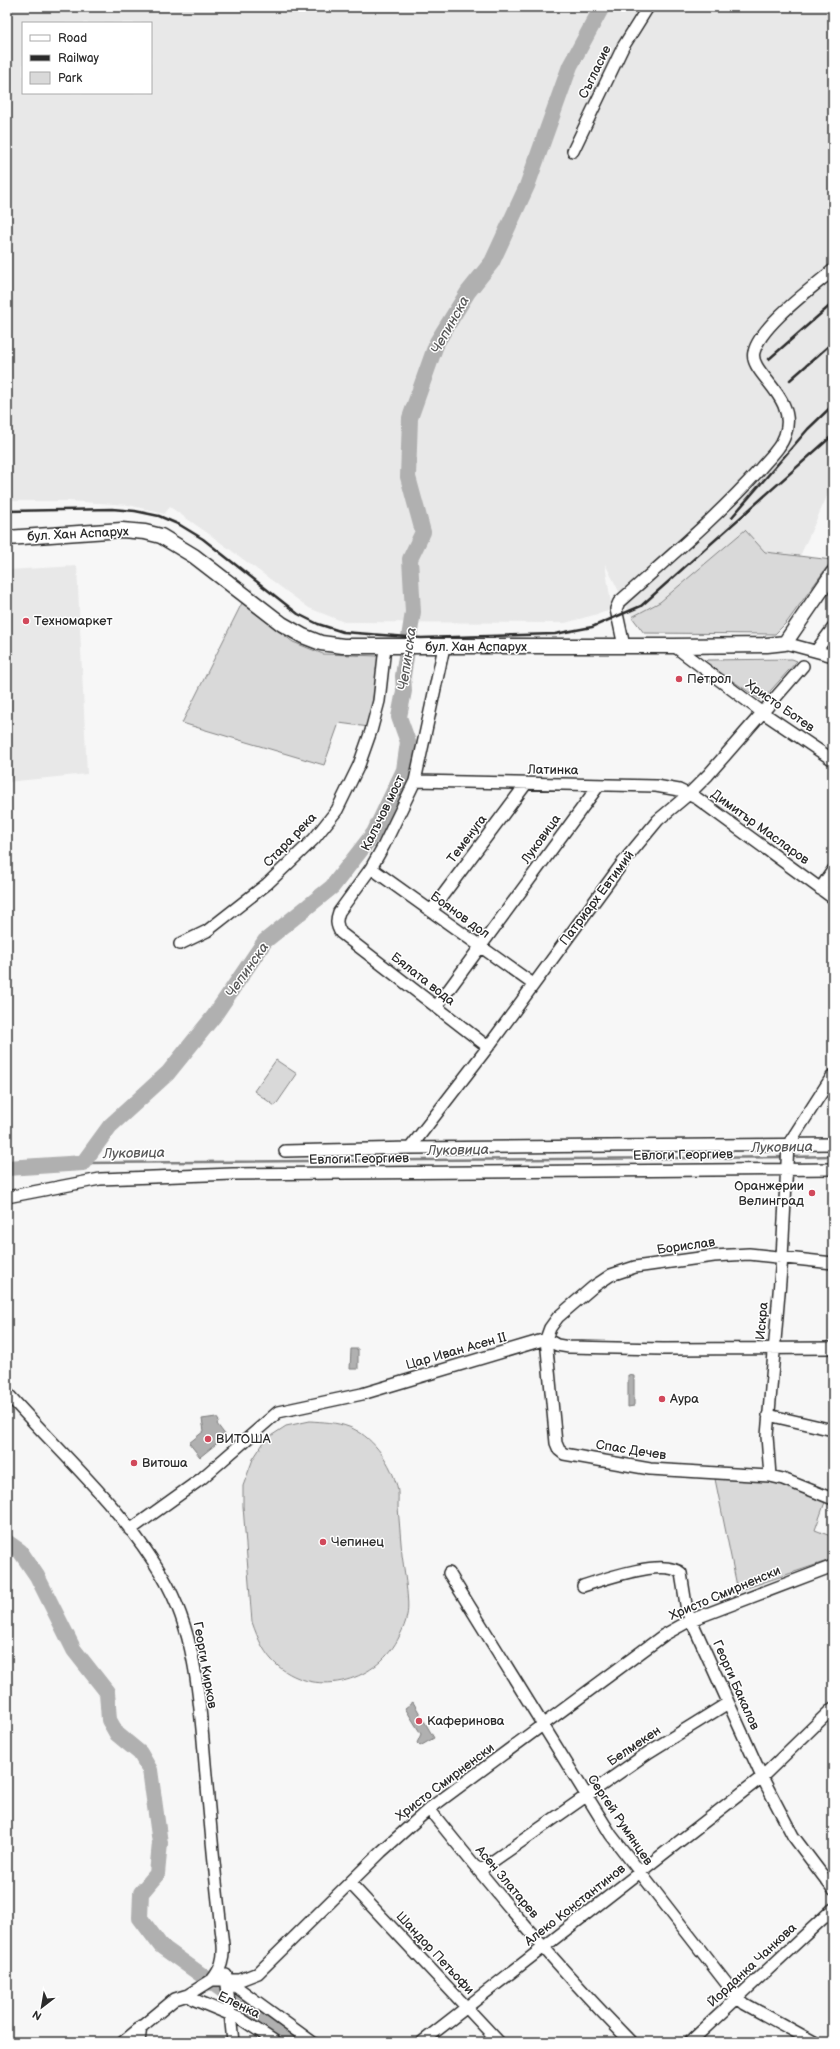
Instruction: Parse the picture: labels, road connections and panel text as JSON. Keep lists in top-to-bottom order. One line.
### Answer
{"streets":{"main road":["бул. Хан Аспарух"],"street":["Съгласие","Христо Ботев","Латинка","Калъчов мост","Димитър Масларов","Теменуга","Луковица","Стара река","Патриарх Евтимий","Боянов дол","Бялата вода","Евлоги Георгиев","Борислав","Искра","Цар Иван Асен II","Спас Дечев","Христо Смирненски","Георги Кирков","Георги Бакалов","Белмекен","Сергей Румянцев","Асен Златарев","Алеко Константинов","Шандор Петьофи","Йорданка Чанкова","Еленка"]},"crossings":[["бул. Хан Аспарух","Христо Ботев"],["бул. Хан Аспарух","Калъчов мост"],["бул. Хан Аспарух","Стара река"],["Христо Ботев","Патриарх Евтимий"],["Латинка","Калъчов мост"],["Латинка","Димитър Масларов"],["Латинка","Теменуга"],["Латинка","Луковица"],["Латинка","Патриарх Евтимий"],["Калъчов мост","Боянов дол"],["Калъчов мост","Бялата вода"],["Димитър Масларов","Патриарх Евтимий"],["Теменуга","Боянов дол"],["Луковица","Боянов дол"],["Луковица","Бялата вода"],["Патриарх Евтимий","Боянов дол"],["Патриарх Евтимий","Бялата вода"],["Патриарх Евтимий","Евлоги Георгиев"],["Евлоги Георгиев","Искра"],["Борислав","Искра"],["Борислав","Цар Иван Асен II"],["Борислав","Спас Дечев"],["Искра","Спас Дечев"],["Цар Иван Асен II","Спас Дечев"],["Цар Иван Асен II","Георги Кирков"],["Христо Смирненски","Георги Кирков"],["Христо Смирненски","Георги Бакалов"],["Христо Смирненски","Сергей Румянцев"],["Христо Смирненски","Асен Златарев"],["Христо Смирненски","Шандор Петьофи"],["Георги Кирков","Еленка"],["Георги Бакалов","Белмекен"],["Георги Бакалов","Алеко Константинов"],["Белмекен","Сергей Румянцев"],["Белмекен","Асен Златарев"],["Сергей Румянцев","Алеко Константинов"],["Сергей Румянцев","Йорданка Чанкова"],["Асен Златарев","Алеко Константинов"],["Алеко Константинов","Шандор Петьофи"]],"water":["Чепинска","Луковица"],"places":["Техномаркет","Петрол","Оранжерии Велинград","Аура","ВИТОША","Витоша","Чепинец","Каферинова"],"legend":["Road","Railway","Park"],"north":"bottom left"}
